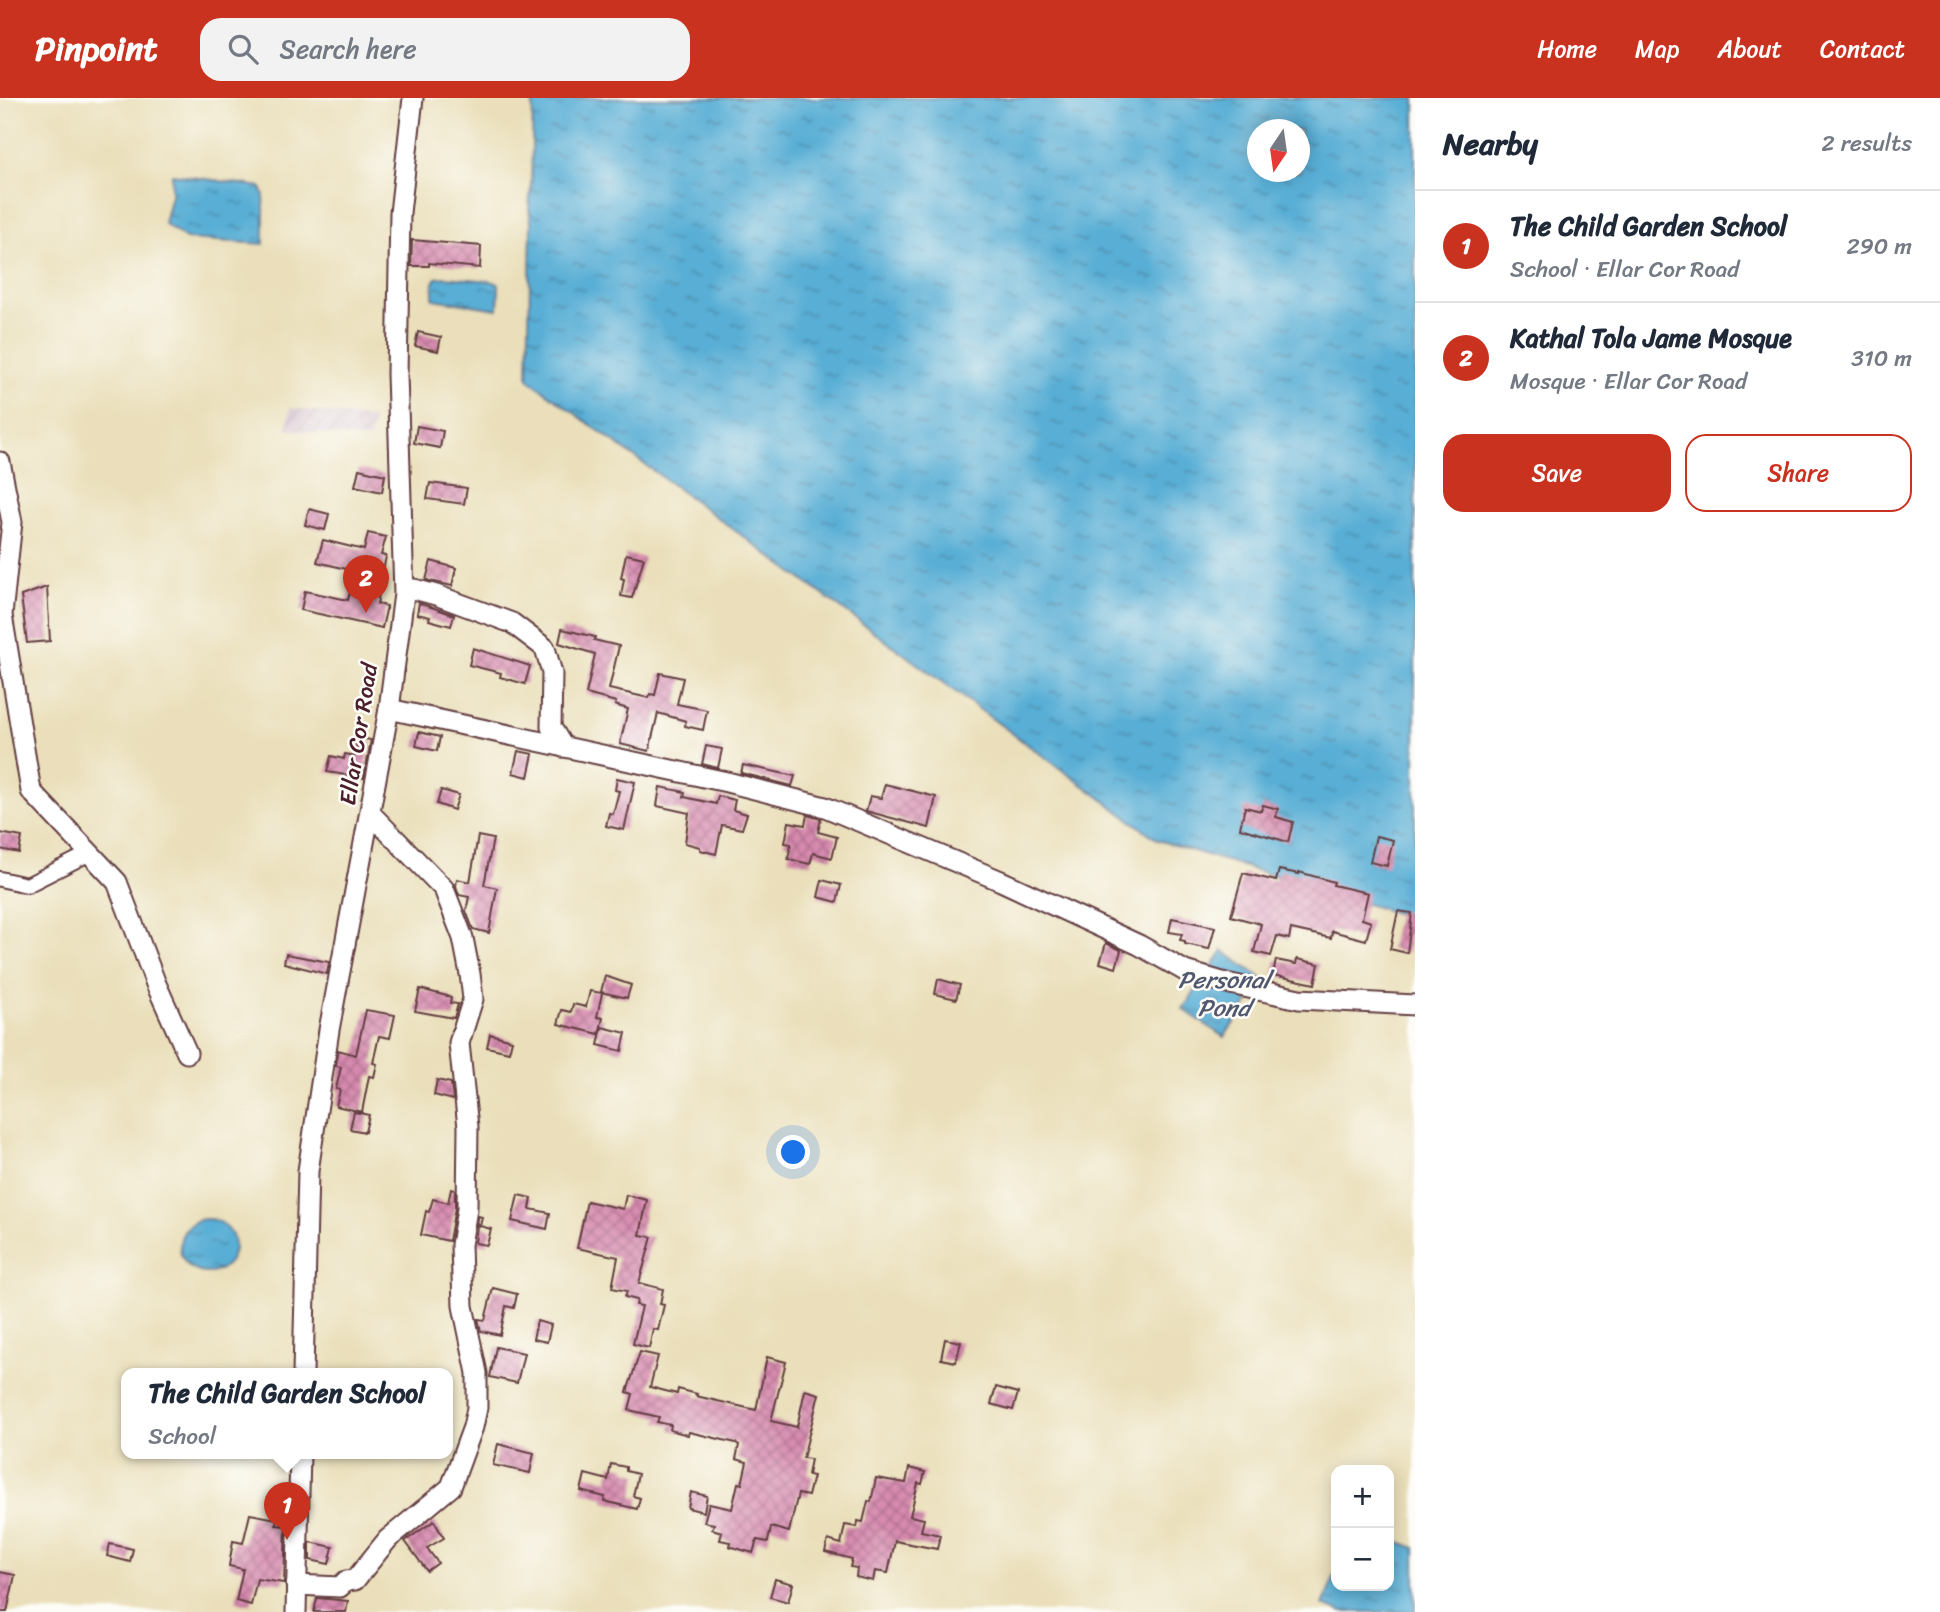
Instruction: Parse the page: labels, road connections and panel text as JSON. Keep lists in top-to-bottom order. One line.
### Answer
{"streets":{"street":["Ellar Cor Road"]},"water":["Personal Pond"],"north":"bottom","page":{"header":"Pinpoint","search":"Search here","nav":["Home","Map","About","Contact"],"heading":["Nearby","2 results"],"list":[{"mark":"1","name":"The Child Garden School","note":"School · Ellar Cor Road","value":"290 m"},{"mark":"2","name":"Kathal Tola Jame Mosque","note":"Mosque · Ellar Cor Road","value":"310 m"}],"buttons":["Save","Share"],"pins":["2","1"],"popup":["The Child Garden School","School"],"map_buttons":["+","−"]}}
